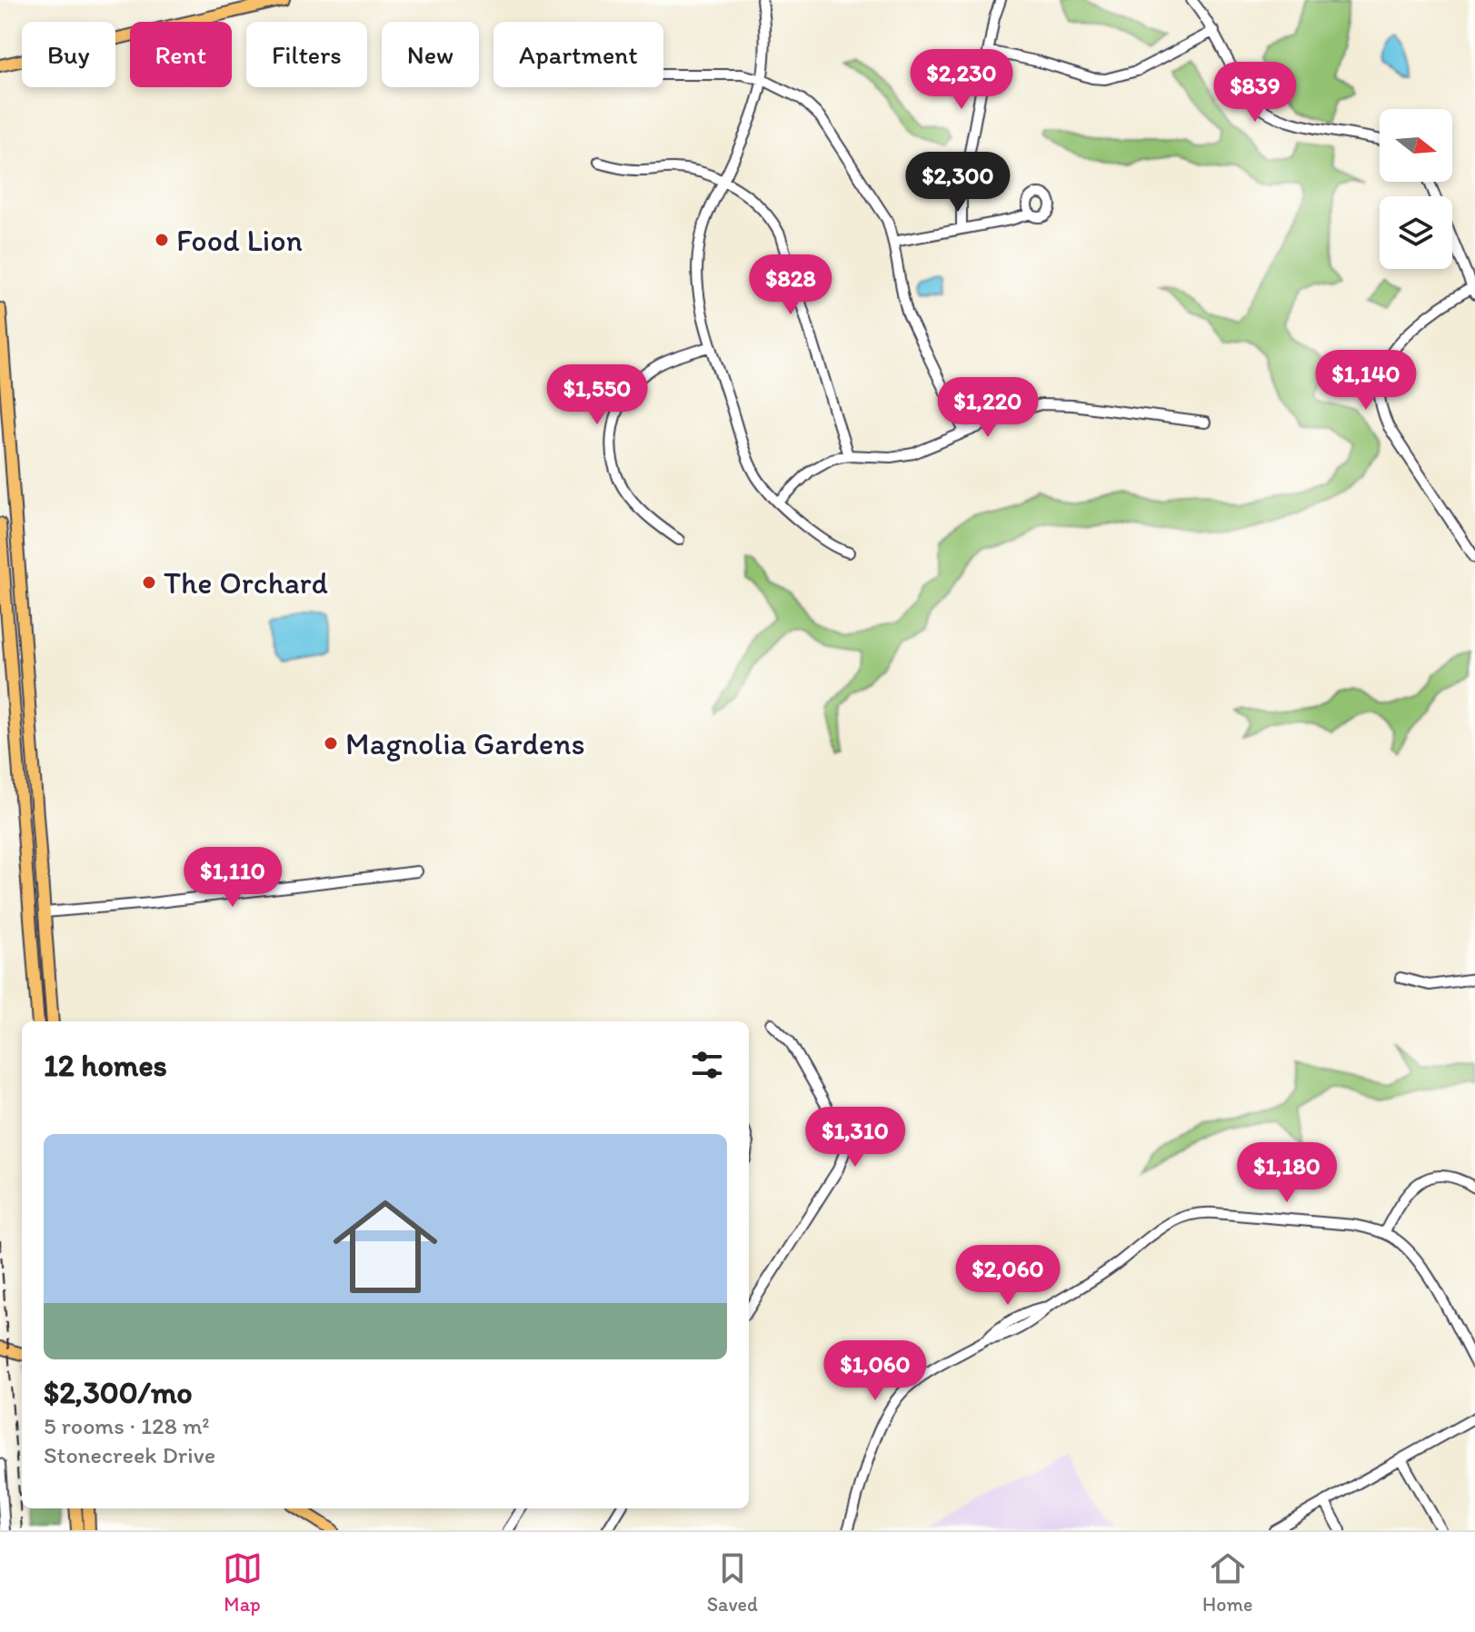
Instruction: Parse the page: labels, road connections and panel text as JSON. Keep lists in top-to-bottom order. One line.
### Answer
{"places":["Food Lion","The Orchard","Magnolia Gardens"],"north":"right","page":{"chip":["Buy","Rent","Filters","New","Apartment"],"price":["$2,230","$839","$2,300","$828","$1,140","$1,550","$1,220","$1,110","$1,310","$1,180","$2,060","$1,060"],"heading":"12 homes","list":[{"name":"$2,300/mo","note":"5 rooms · 128 m² · Stonecreek Drive"}],"tabs":["Map","Saved","Home"]}}
